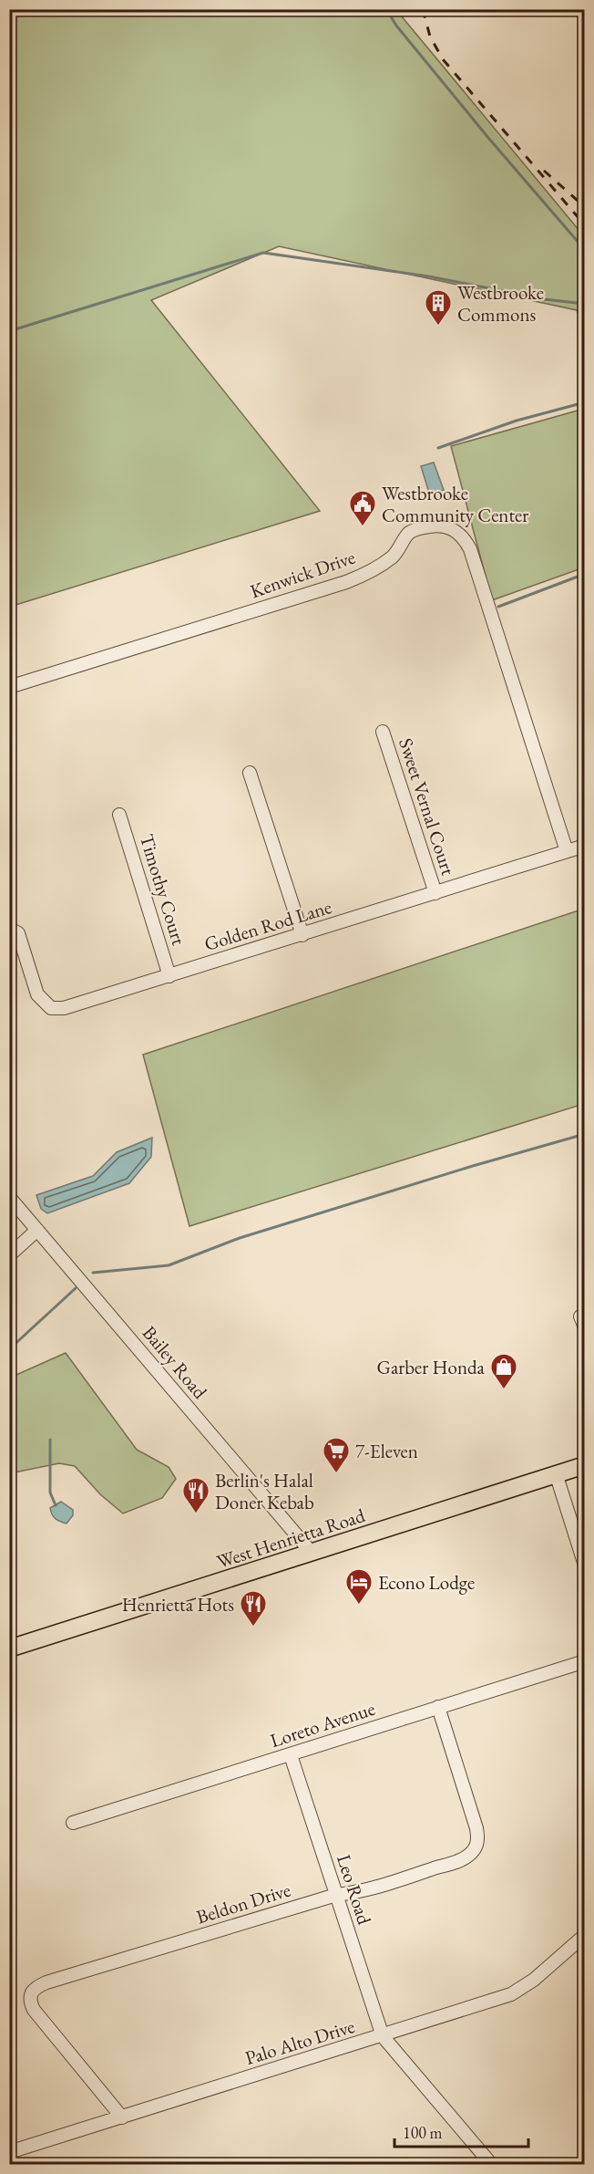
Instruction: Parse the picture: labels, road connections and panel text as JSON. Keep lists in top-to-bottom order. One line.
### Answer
{"streets":{"main road":["West Henrietta Road"],"street":["Kenwick Drive","Sweet Vernal Court","Timothy Court","Golden Rod Lane","Bailey Road","Loreto Avenue","Leo Road","Beldon Drive","Palo Alto Drive"]},"crossings":[["Kenwick Drive","Golden Rod Lane"],["Sweet Vernal Court","Golden Rod Lane"],["Timothy Court","Golden Rod Lane"],["Bailey Road","West Henrietta Road"],["Loreto Avenue","Leo Road"],["Loreto Avenue","Beldon Drive"],["Leo Road","Beldon Drive"],["Leo Road","Palo Alto Drive"],["Beldon Drive","Palo Alto Drive"]],"places":{"building":["Westbrooke Commons"],"public building":["Westbrooke Community Center"],"shop":["Garber Honda"],"supermarket":["7-Eleven"],"restaurant":["Berlin's Halal Doner Kebab","Henrietta Hots"],"hotel":["Econo Lodge"]},"scale_bar":"100 m"}
